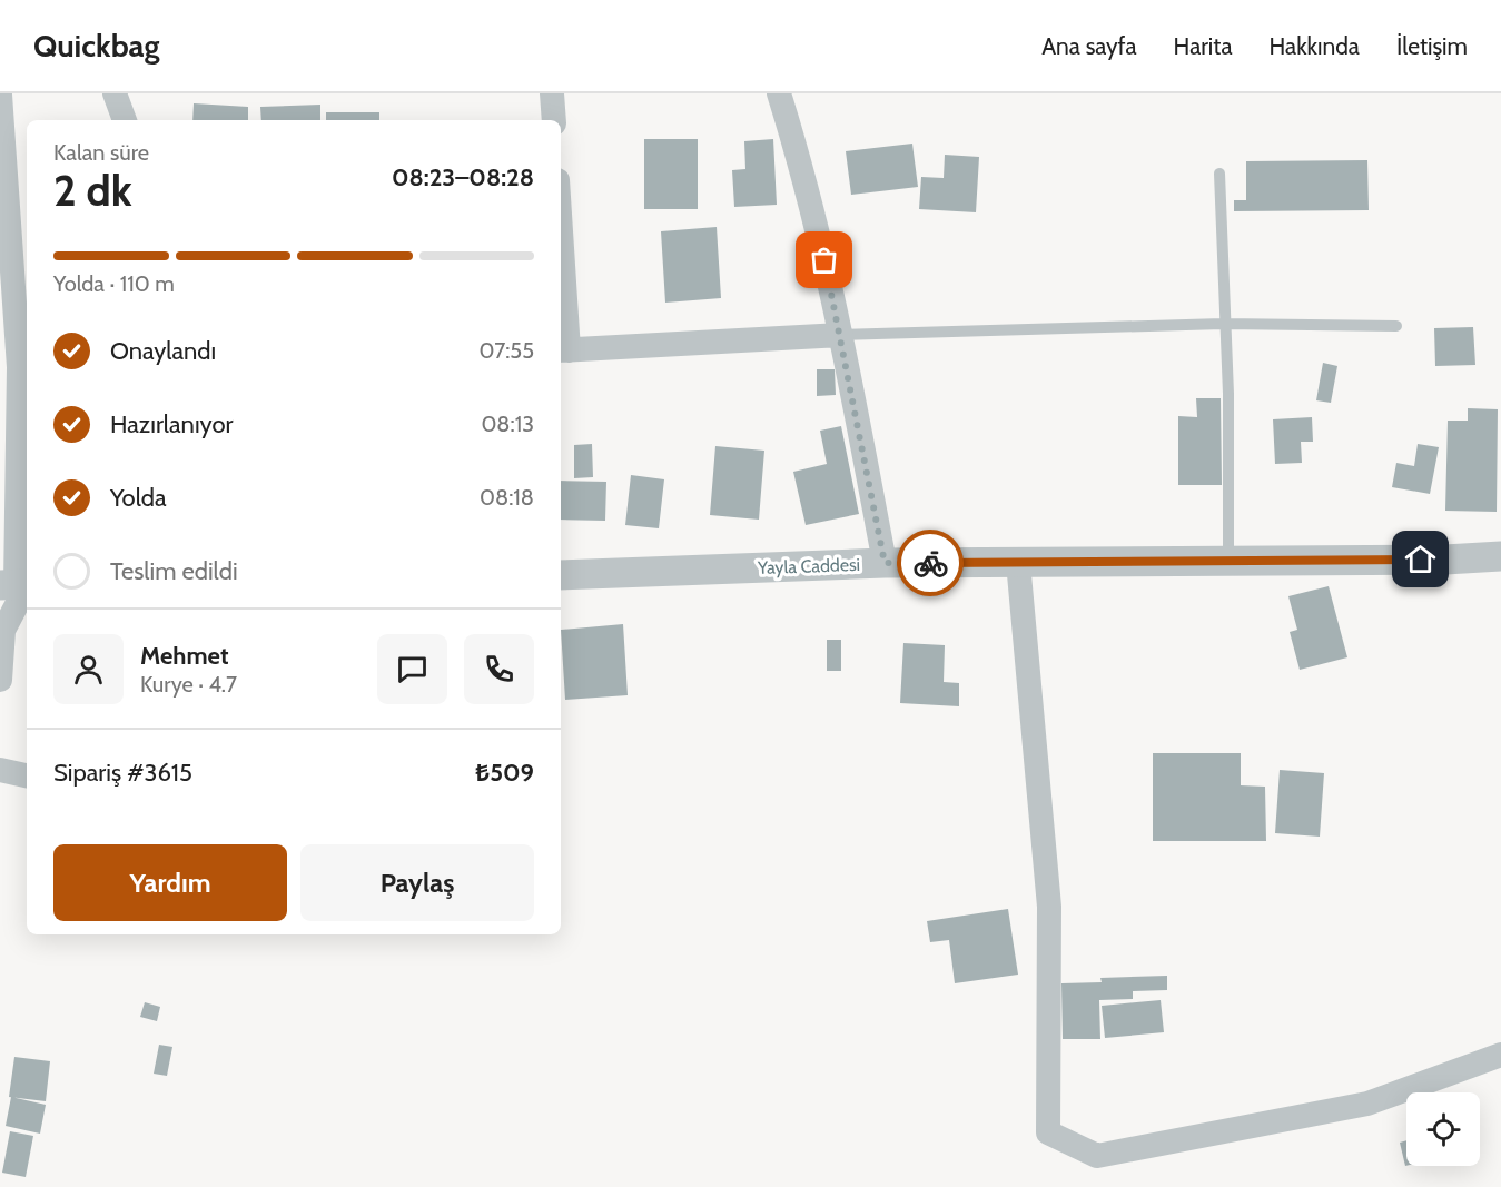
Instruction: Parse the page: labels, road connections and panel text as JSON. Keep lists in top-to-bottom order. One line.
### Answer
{"streets":{"street":["Yayla Caddesi"]},"page":{"header":"Quickbag","nav":["Ana sayfa","Harita","Hakkında","İletişim"],"heading":["2 dk","Kalan süre","08:23–08:28"],"panel":["Mehmet","Kurye · 4.7","Sipariş #3615","₺509"],"bar":"Yolda · 110 m","list":[["Onaylandı","07:55"],["Hazırlanıyor","08:13"],["Yolda","08:18"],"Teslim edildi"],"buttons":["Yardım","Paylaş"]}}
